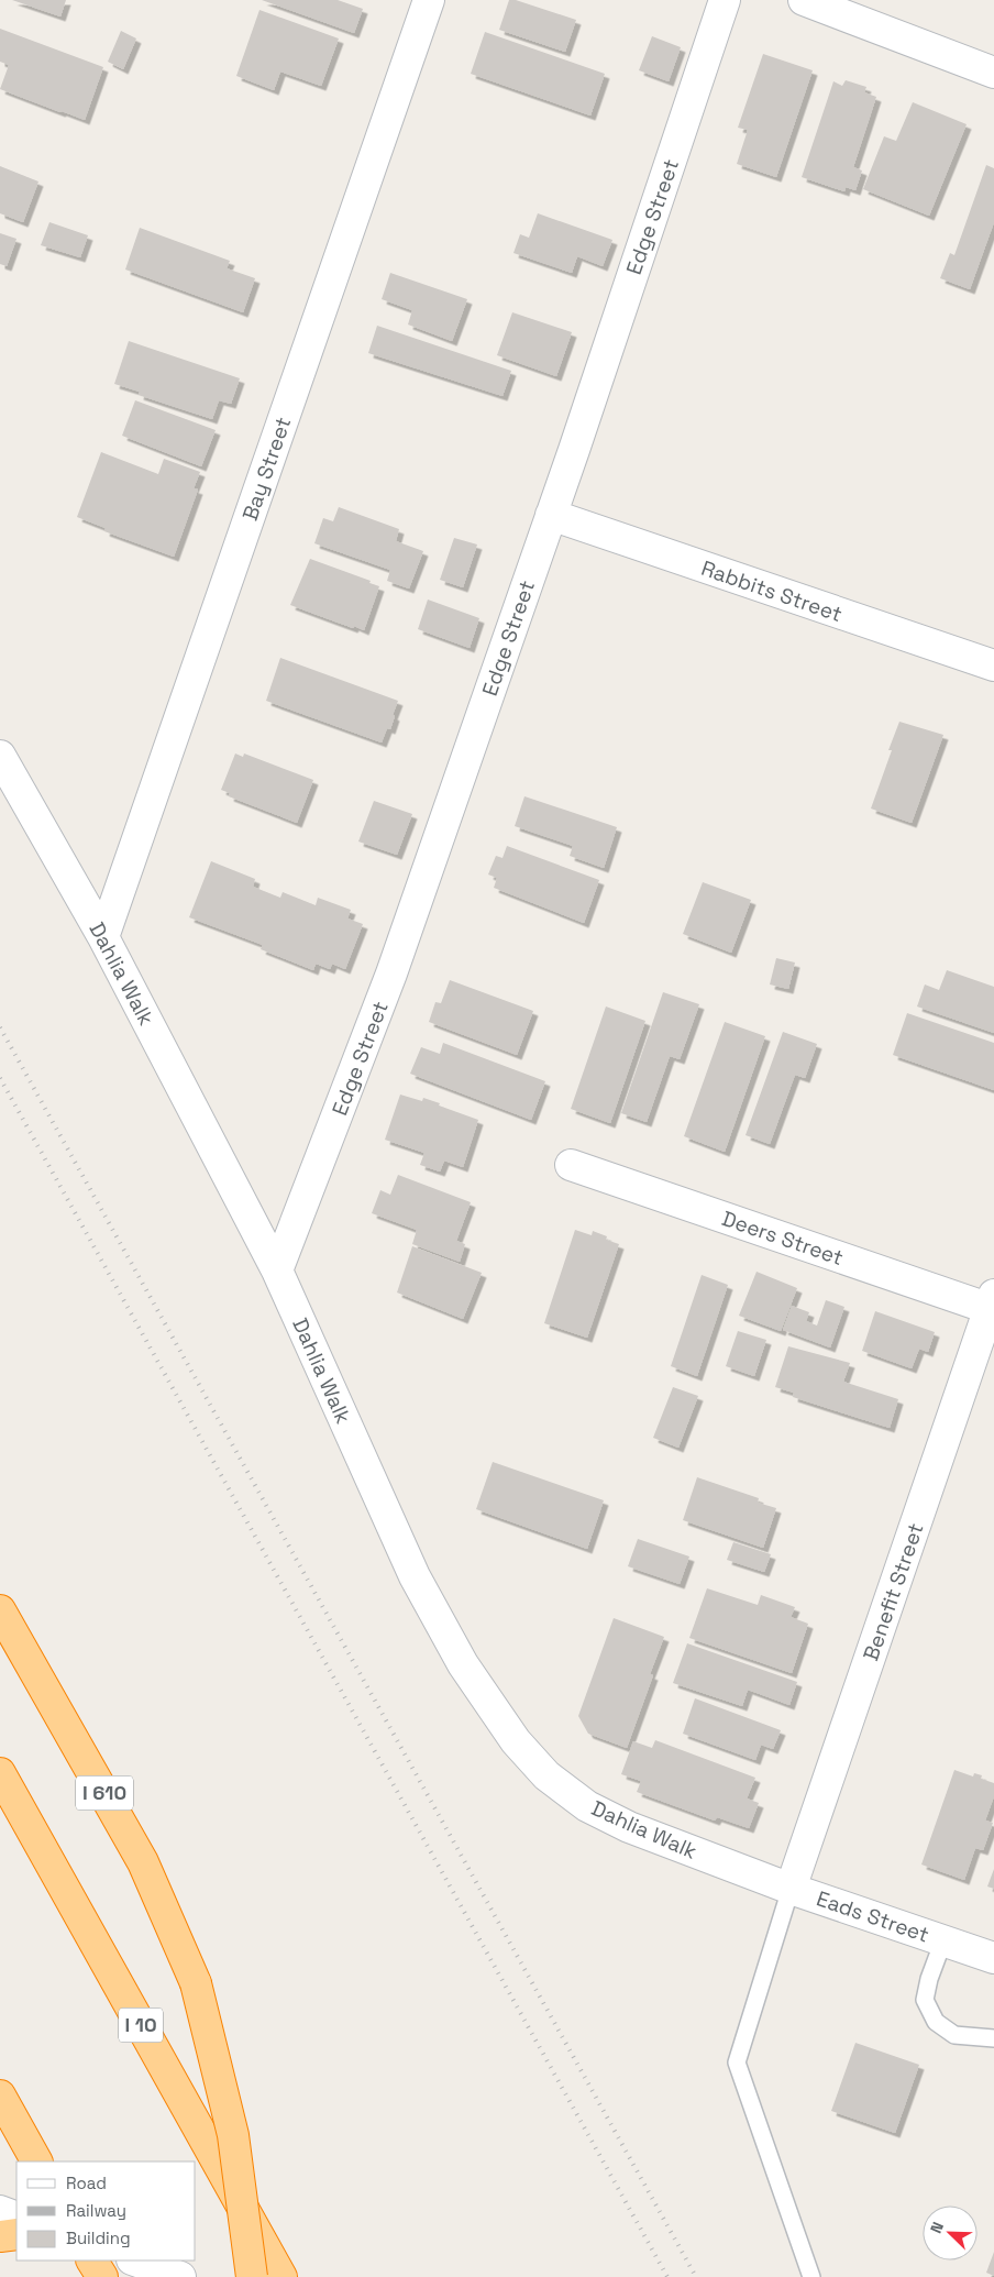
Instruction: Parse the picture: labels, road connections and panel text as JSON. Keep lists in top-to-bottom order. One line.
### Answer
{"streets":{"highway":["I 610","I 10"],"street":["Edge Street","Bay Street","Rabbits Street","Dahlia Walk","Deers Street","Benefit Street","Eads Street"]},"crossings":[["Edge Street","Rabbits Street"],["Edge Street","Dahlia Walk"],["Bay Street","Dahlia Walk"],["Dahlia Walk","Eads Street"],["Deers Street","Benefit Street"],["Benefit Street","Eads Street"]],"legend":["Road","Railway","Building"],"north":"top left"}
